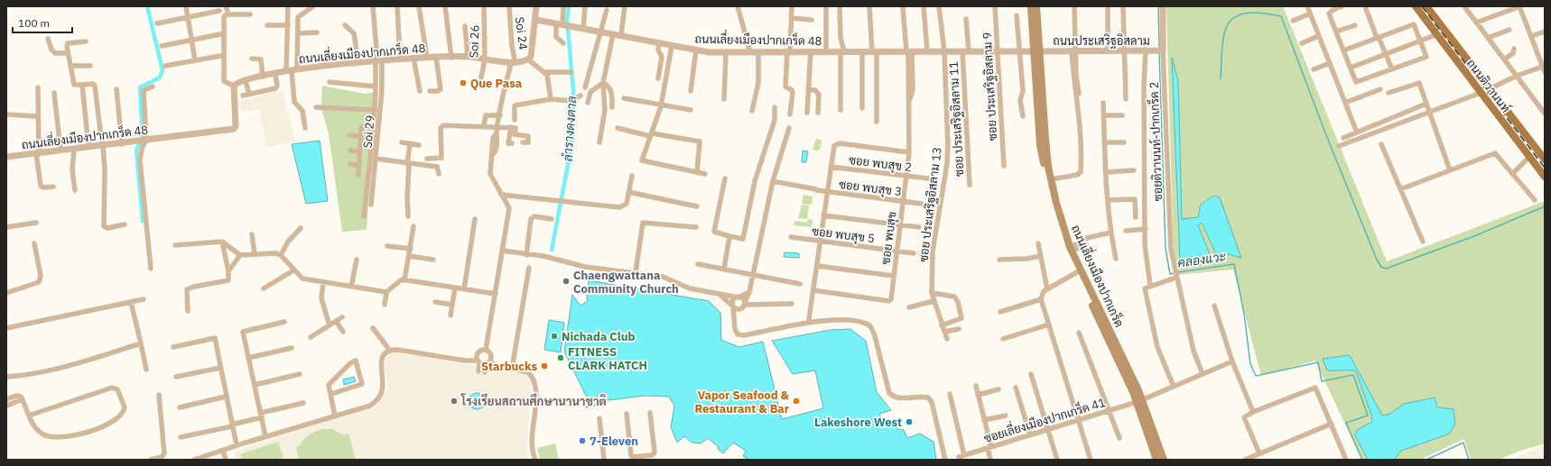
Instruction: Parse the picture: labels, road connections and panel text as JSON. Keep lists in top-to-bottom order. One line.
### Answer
{"streets":{"main road":["ถนนติวานนท์","ถนนเลี่ยงเมืองปากเกร็ด"],"street":["Soi 24","ถนนเลี่ยงเมืองปากเกร็ด 48","ถนนประเสริฐอิสลาม","Soi 26","ซอย ประเสริฐอิสลาม 9","ซอย ประเสริฐอิสลาม 11","Soi 29","ซอยติวานนท์-ปากเกร็ด 2","ซอย พบสุข 2","ซอย พบสุข 3","ซอย ประเสริฐอิสลาม 13","ซอย พบสุข 5","ซอย พบสุข","ซอยเลี่ยงเมืองปากเกร็ด 41"]},"crossings":[["Soi 24","ถนนเลี่ยงเมืองปากเกร็ด 48"],["ถนนเลี่ยงเมืองปากเกร็ด 48","ถนนประเสริฐอิสลาม"],["ถนนเลี่ยงเมืองปากเกร็ด 48","Soi 26"],["ถนนเลี่ยงเมืองปากเกร็ด 48","ซอย ประเสริฐอิสลาม 9"],["ถนนเลี่ยงเมืองปากเกร็ด 48","ซอย ประเสริฐอิสลาม 11"],["ถนนเลี่ยงเมืองปากเกร็ด 48","Soi 29"],["ถนนเลี่ยงเมืองปากเกร็ด 48","ซอย ประเสริฐอิสลาม 13"],["ถนนเลี่ยงเมืองปากเกร็ด 48","ซอย พบสุข"],["ถนนเลี่ยงเมืองปากเกร็ด 48","ถนนเลี่ยงเมืองปากเกร็ด"],["ถนนประเสริฐอิสลาม","ซอยติวานนท์-ปากเกร็ด 2"],["ถนนประเสริฐอิสลาม","ถนนเลี่ยงเมืองปากเกร็ด"],["ซอยติวานนท์-ปากเกร็ด 2","ซอยเลี่ยงเมืองปากเกร็ด 41"],["ซอย พบสุข 2","ซอย พบสุข"],["ซอย พบสุข 3","ซอย พบสุข"],["ซอย พบสุข 5","ซอย พบสุข"],["ถนนเลี่ยงเมืองปากเกร็ด","ซอยเลี่ยงเมืองปากเกร็ด 41"]],"water":["ลำรางดงตาล","คลองแวะ"],"places":["Que Pasa","Chaengwattana Community Church","Nichada Club","FITNESS CLARK HATCH","Starbucks","โรงเรียนสถานศึกษานานาชาติ","Vapor Seafood & Restaurant & Bar","Lakeshore West","7-Eleven"],"scale_bar":"100 m"}
